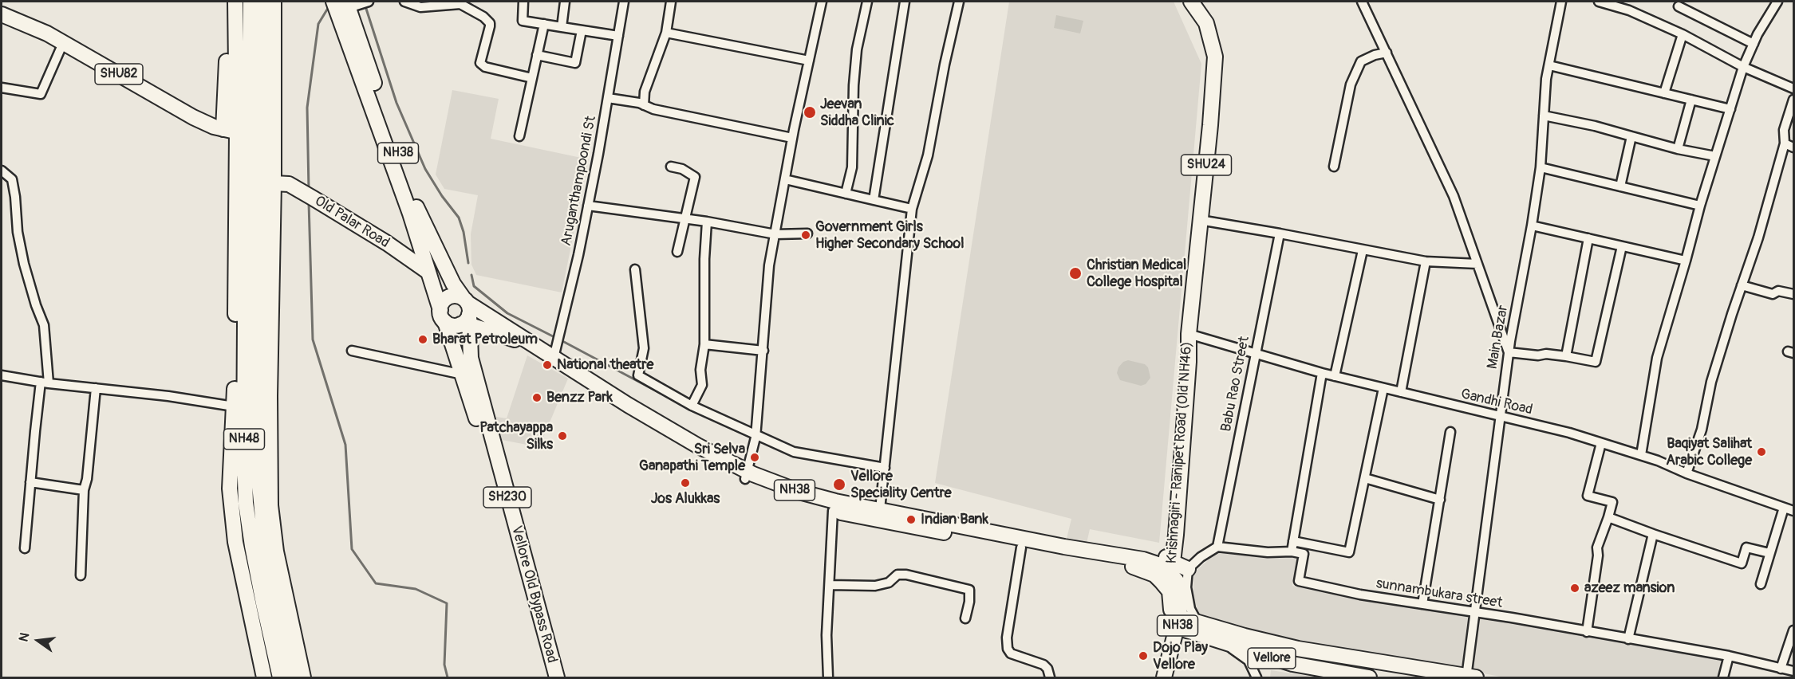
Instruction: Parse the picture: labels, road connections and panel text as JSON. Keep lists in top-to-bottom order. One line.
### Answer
{"streets":{"main road":["SHU82","NH38","SHU24","Old Palar Road","NH48","Krishnagiri - Ranipet Road (Old NH46)","SH230","Vellore Old Bypass Road","Vellore"],"street":["Aruganthampoondi St","Main Bazar","Babu Rao Street","Gandhi Road","sunnambukara street"]},"crossings":[["NH38","Aruganthampoondi St"],["NH38","Old Palar Road"],["NH38","Krishnagiri - Ranipet Road (Old NH46)"],["NH38","Vellore Old Bypass Road"],["NH38","Vellore"],["SHU24","Gandhi Road"],["SHU24","Krishnagiri - Ranipet Road (Old NH46)"],["Main Bazar","Gandhi Road"],["Main Bazar","sunnambukara street"],["Babu Rao Street","Gandhi Road"],["Gandhi Road","Krishnagiri - Ranipet Road (Old NH46)"]],"places":["Jeevan Siddha Clinic","Government Girls Higher Secondary School","Christian Medical College Hospital","Bharat Petroleum","National theatre","Benzz Park","Patchayappa Silks","Baqiyat Salihat Arabic College","Sri Selva Ganapathi Temple","Jos Alukkas","Vellore Speciality Centre","Indian Bank","azeez mansion","Dojo Play Vellore"],"north":"left"}
